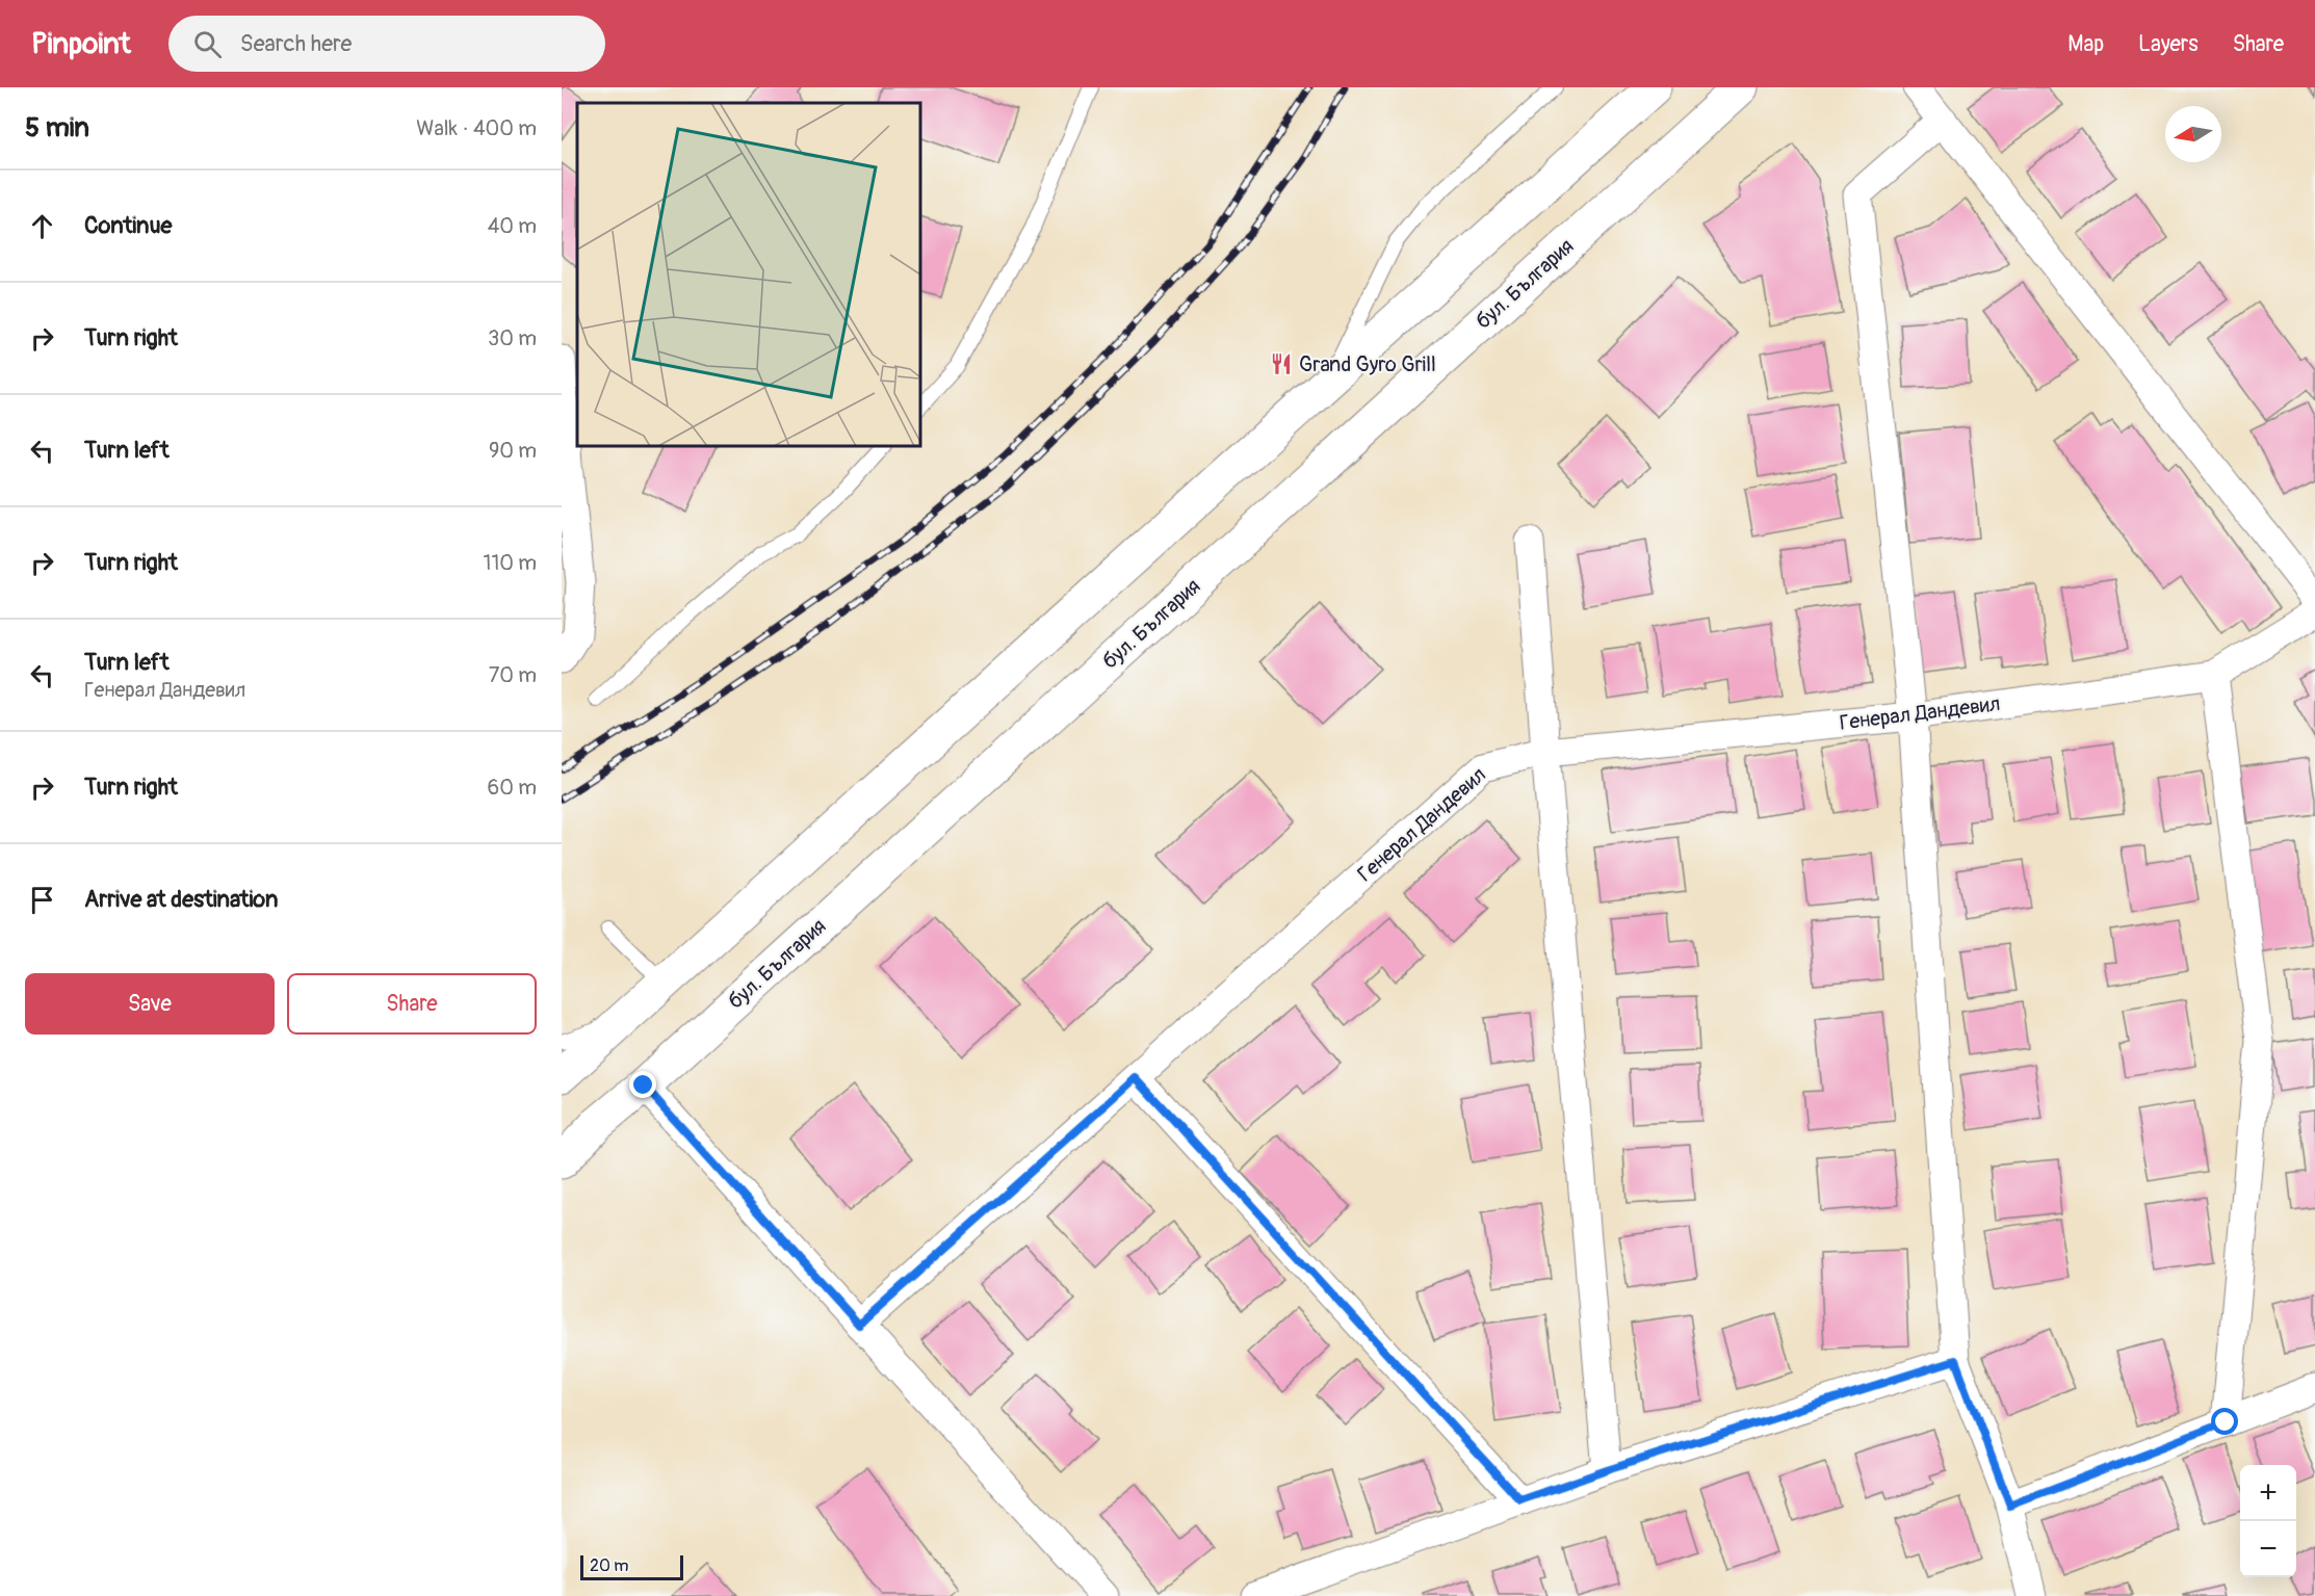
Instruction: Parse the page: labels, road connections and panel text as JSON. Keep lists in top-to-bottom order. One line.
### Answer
{"streets":{"main road":["бул. България"],"street":["Генерал Дандевил"]},"places":{"restaurant":["Grand Gyro Grill"]},"scale_bar":"20 m","north":"left","page":{"header":"Pinpoint","search":"Search here","nav":["Map","Layers","Share"],"heading":["5 min","Walk · 400 m"],"list":[["Continue","40 m"],["Turn right","30 m"],["Turn left","90 m"],["Turn right","110 m"],["Turn left","Генерал Дандевил","70 m"],["Turn right","60 m"],"Arrive at destination"],"buttons":["Save","Share"],"map_buttons":["+","−"],"scale":"20 m"}}
